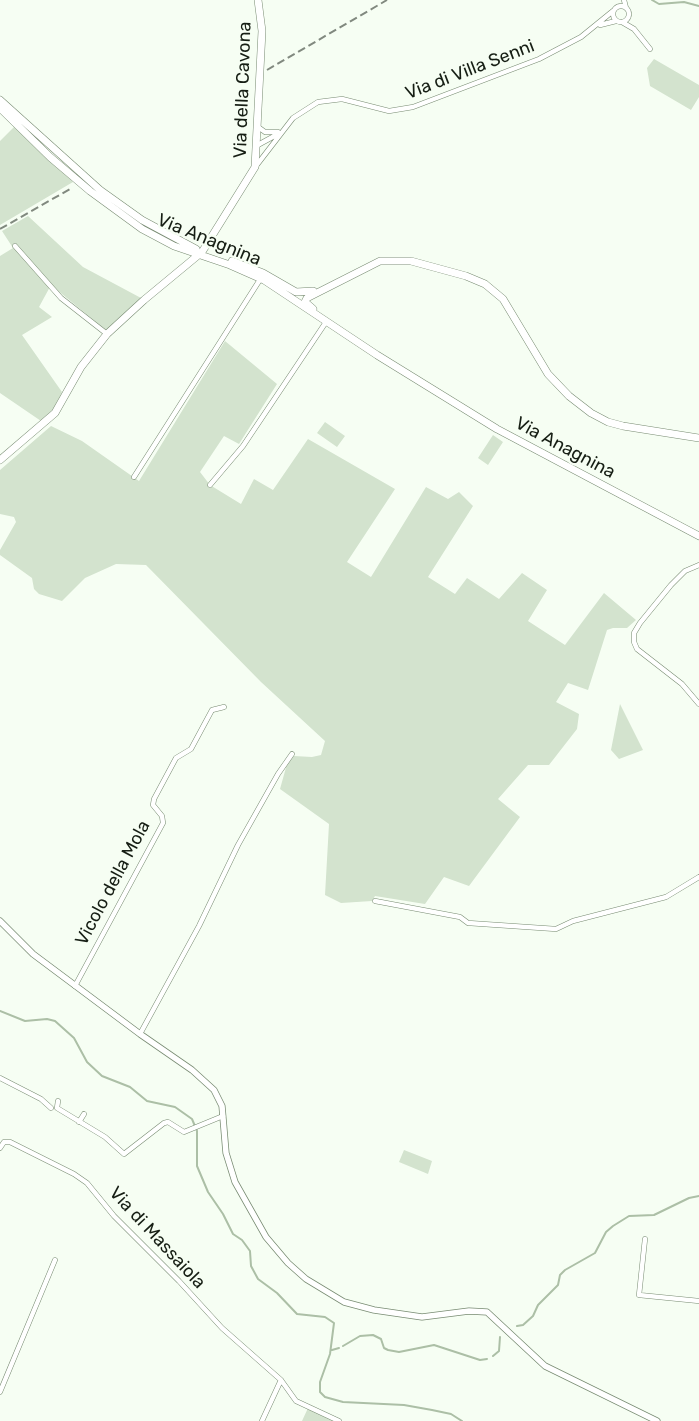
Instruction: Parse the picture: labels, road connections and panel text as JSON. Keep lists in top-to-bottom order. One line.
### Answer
{"streets":{"main road":["Via della Cavona","Via Anagnina"],"street":["Via di Villa Senni","Vicolo della Mola","Via di Massaiola"]},"crossings":[["Via di Villa Senni","Via della Cavona"],["Via della Cavona","Via Anagnina"]]}
